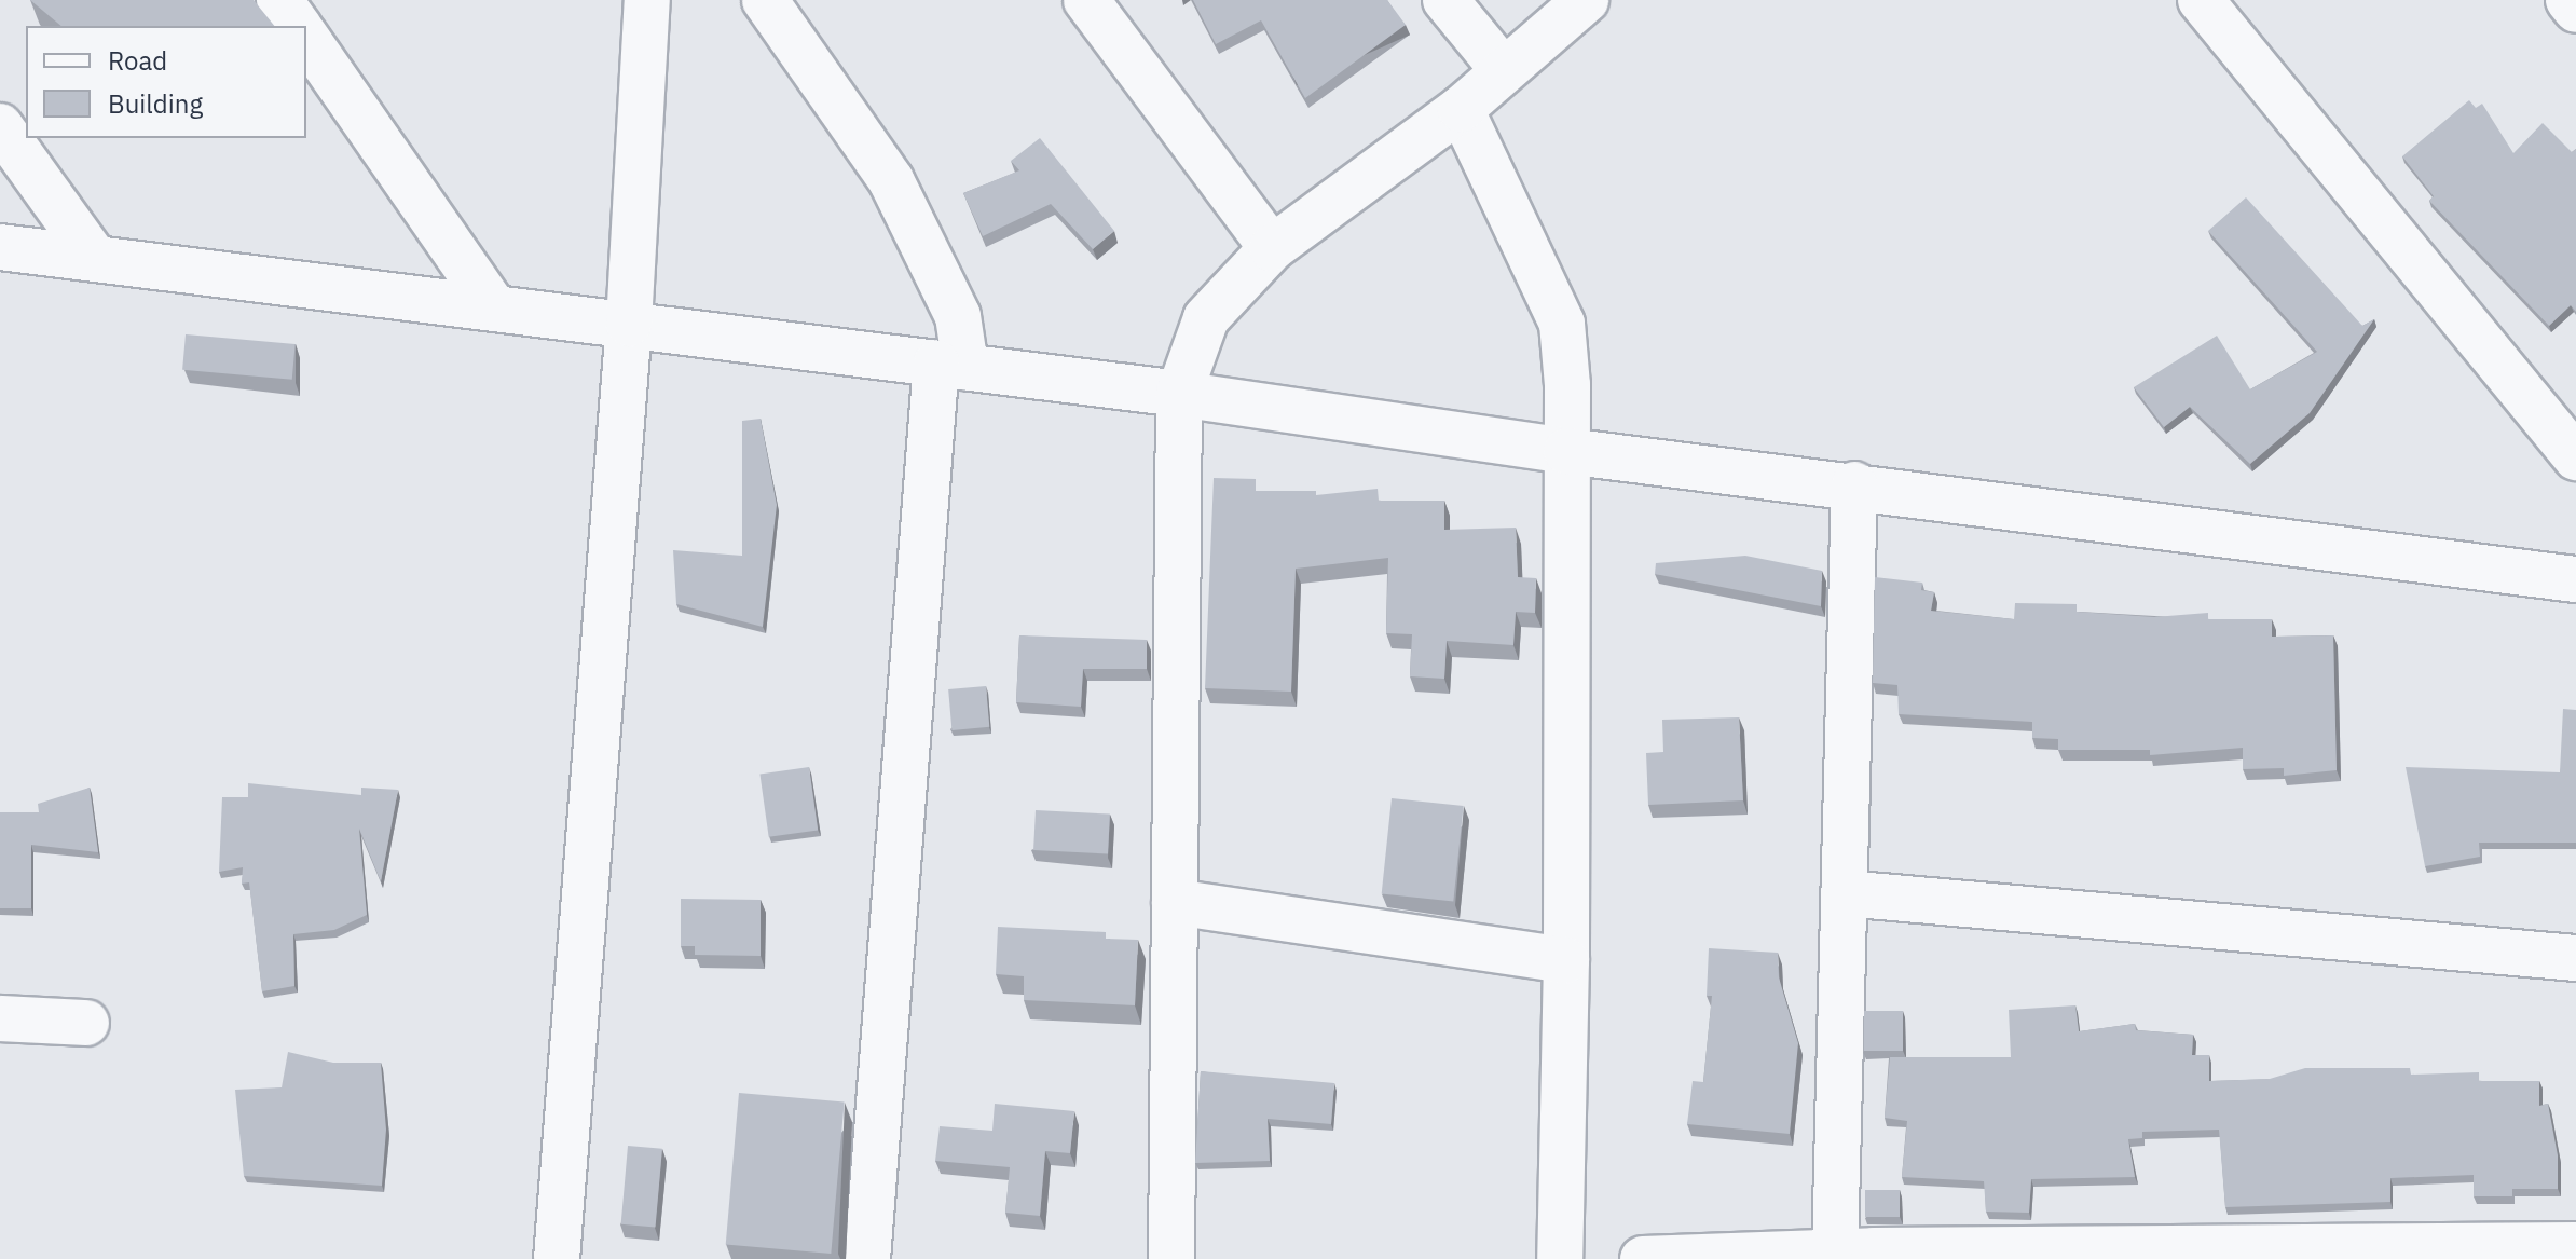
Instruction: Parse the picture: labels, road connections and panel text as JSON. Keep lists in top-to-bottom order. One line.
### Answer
{"legend":["Road","Building"]}
